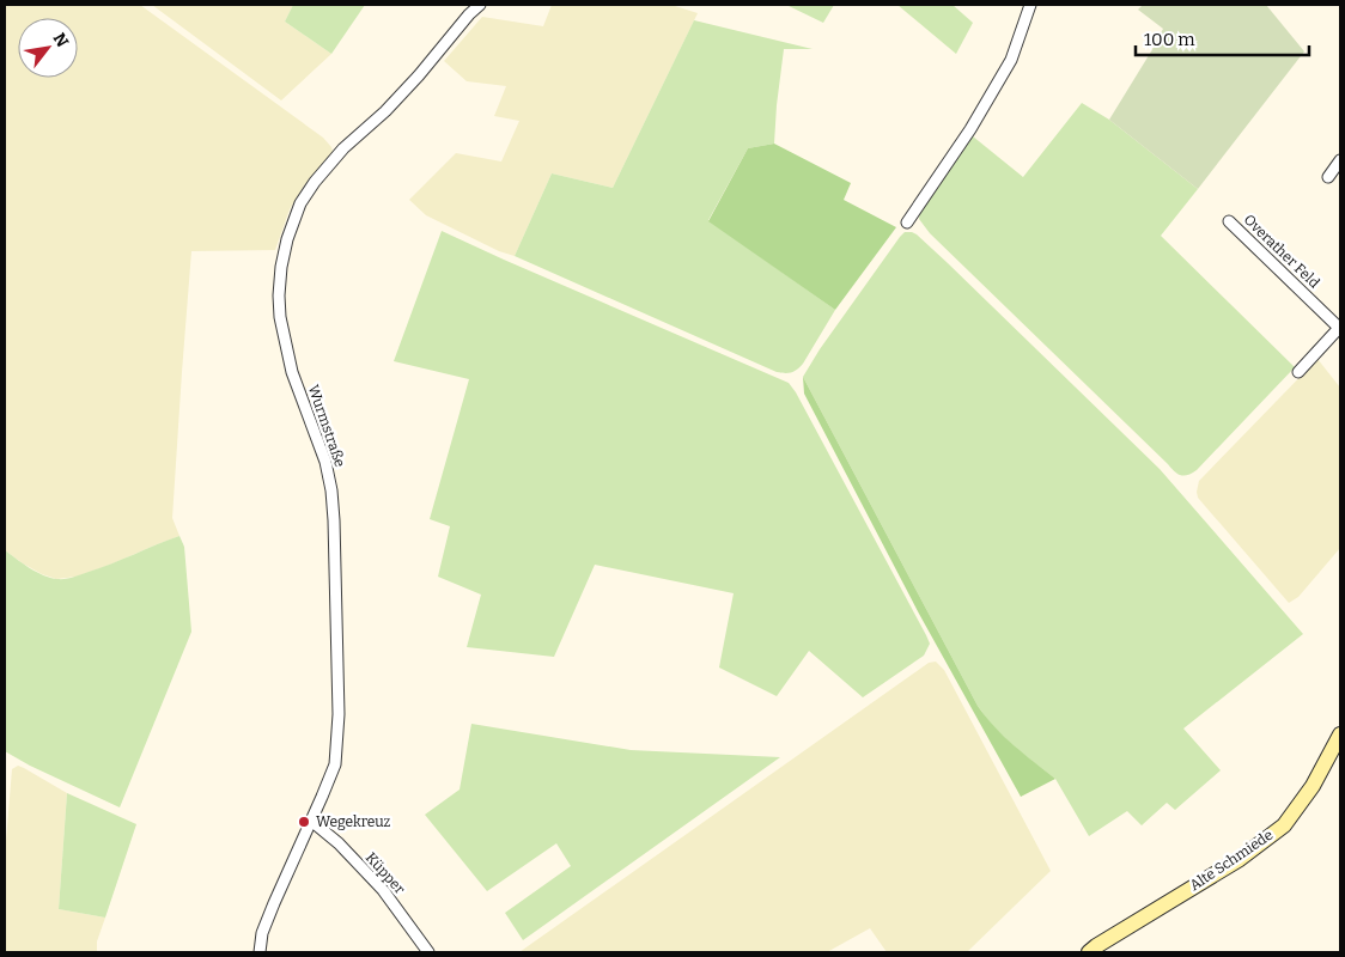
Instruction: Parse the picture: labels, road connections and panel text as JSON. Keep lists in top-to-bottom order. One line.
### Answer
{"streets":{"street":["Overather Feld","Wurmstraße","Alte Schmiede","Küpper"]},"crossings":[["Wurmstraße","Küpper"]],"places":["Wegekreuz"],"scale_bar":"100 m","north":"top right"}
